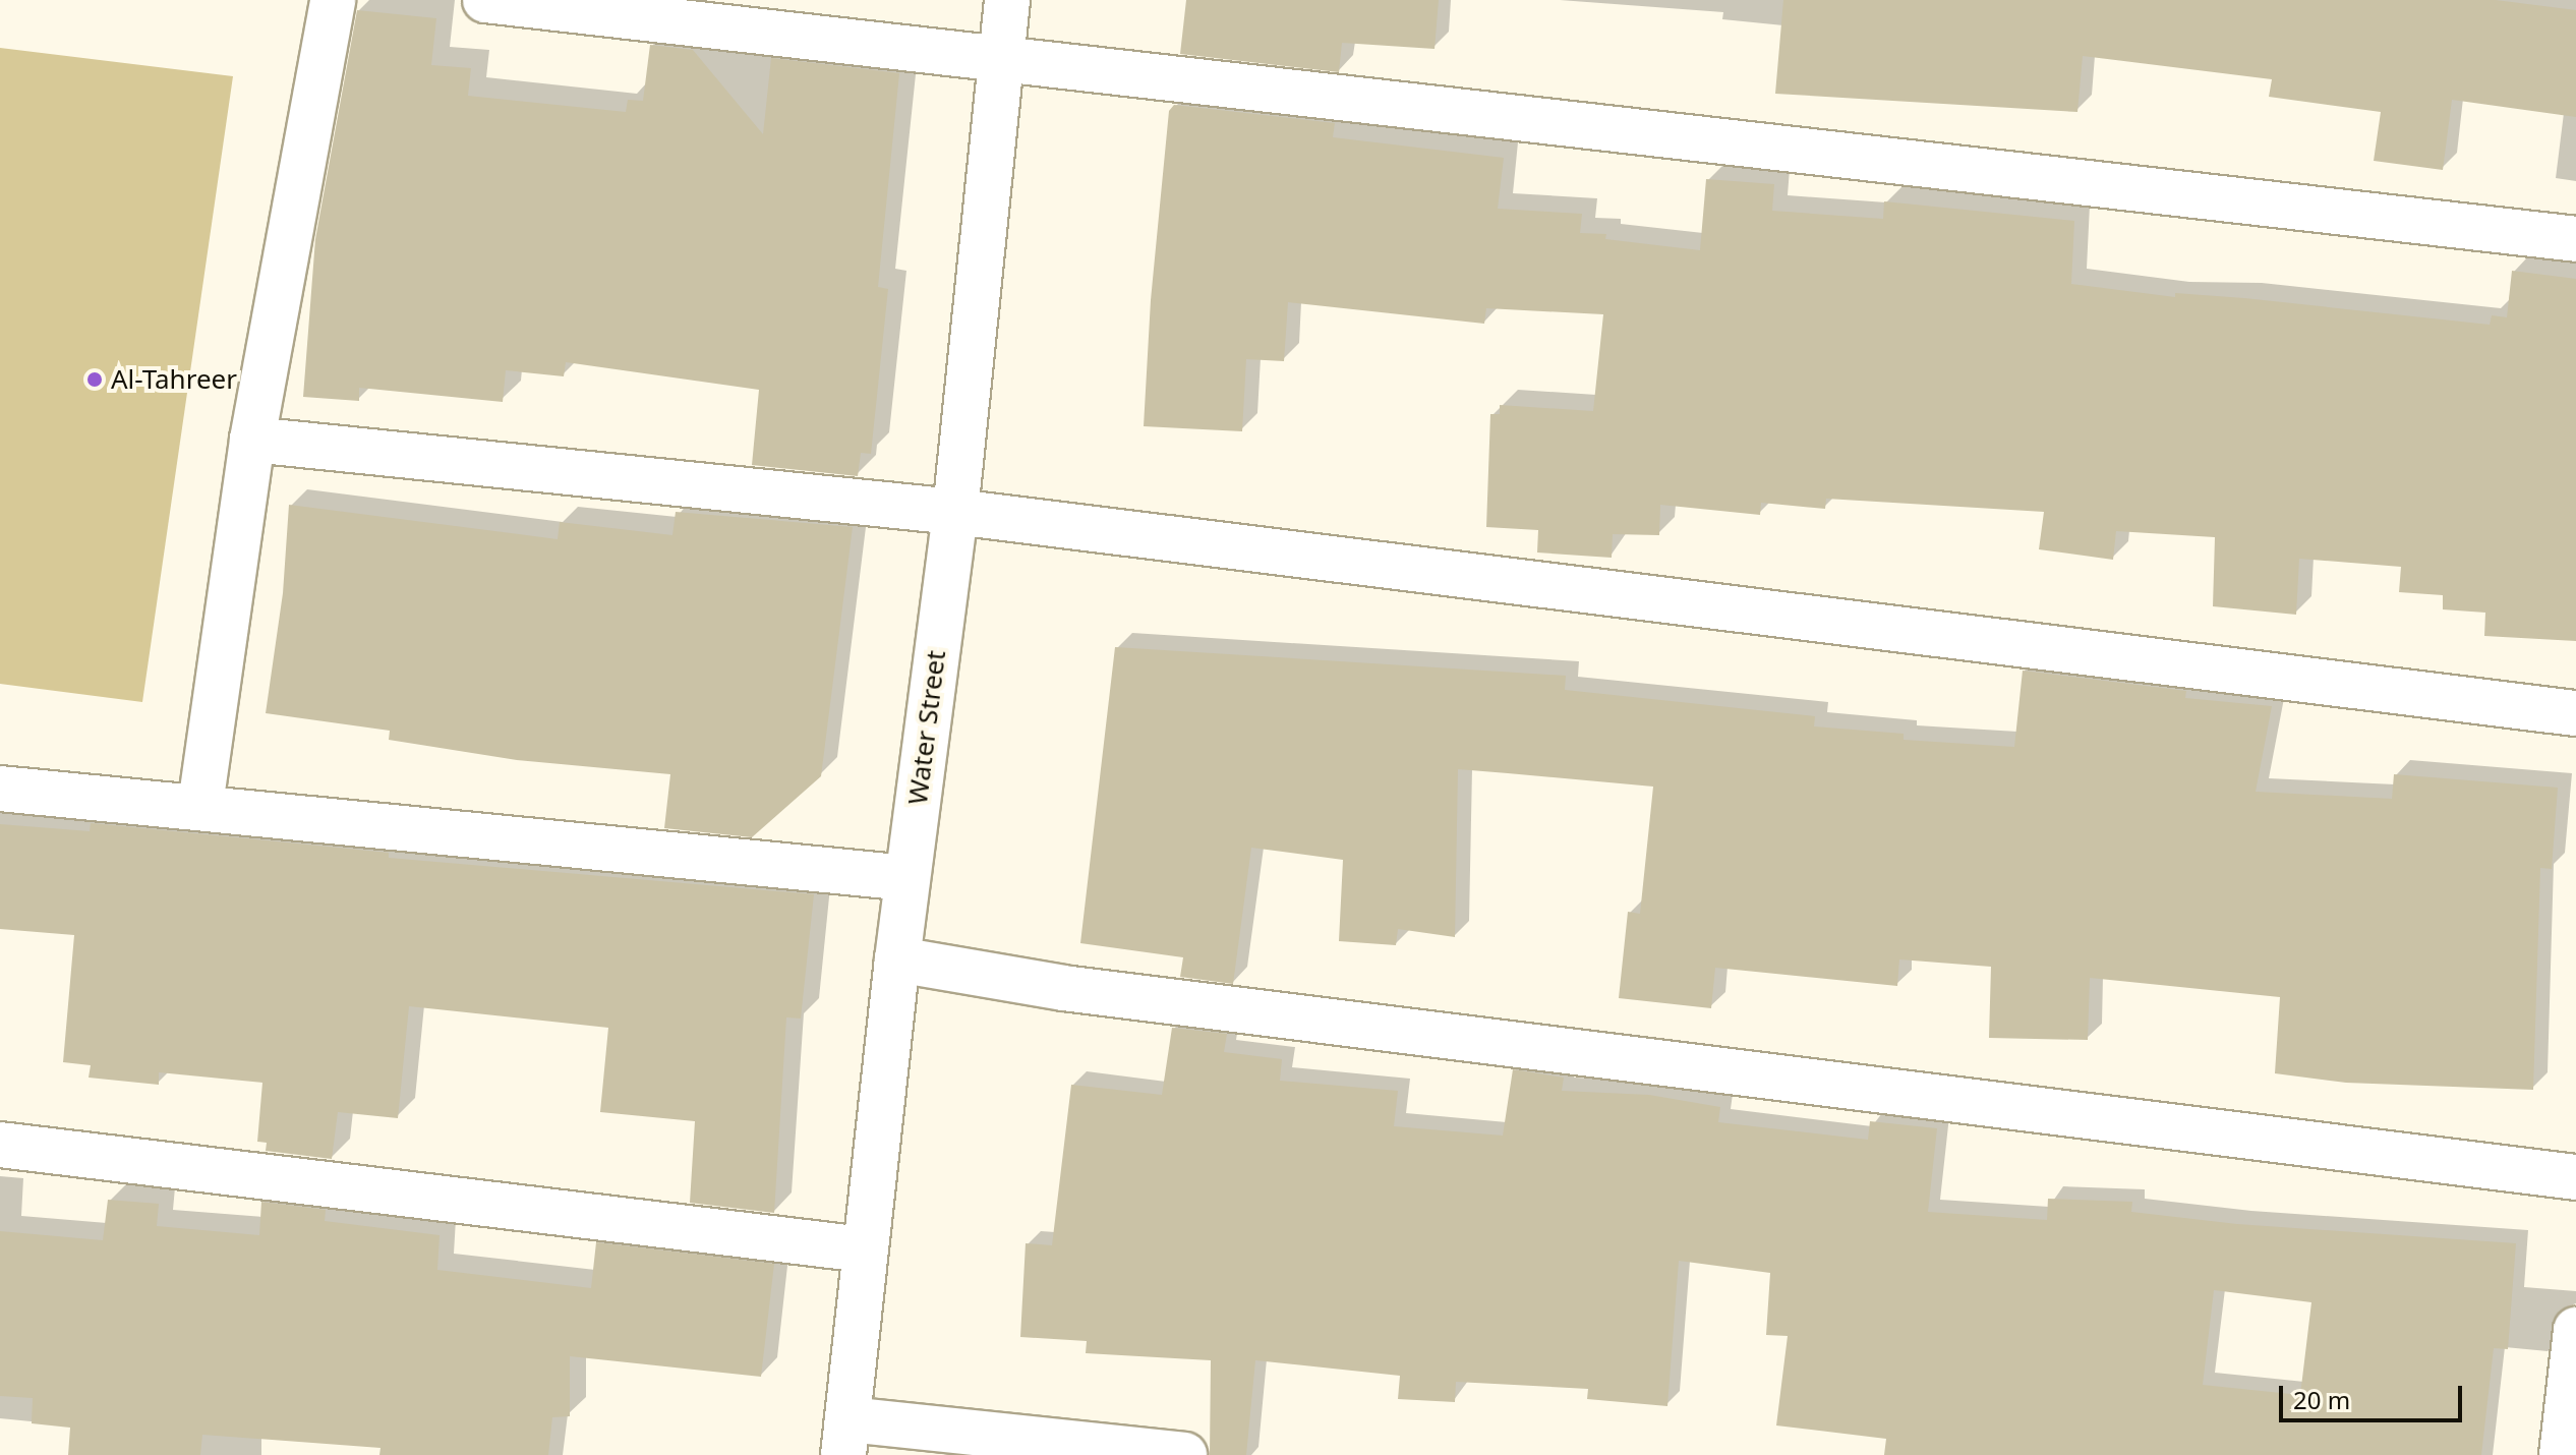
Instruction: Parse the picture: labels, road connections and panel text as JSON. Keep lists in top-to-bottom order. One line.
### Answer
{"streets":{"street":["Water Street"]},"places":["Al-Tahreer"],"scale_bar":"20 m"}
